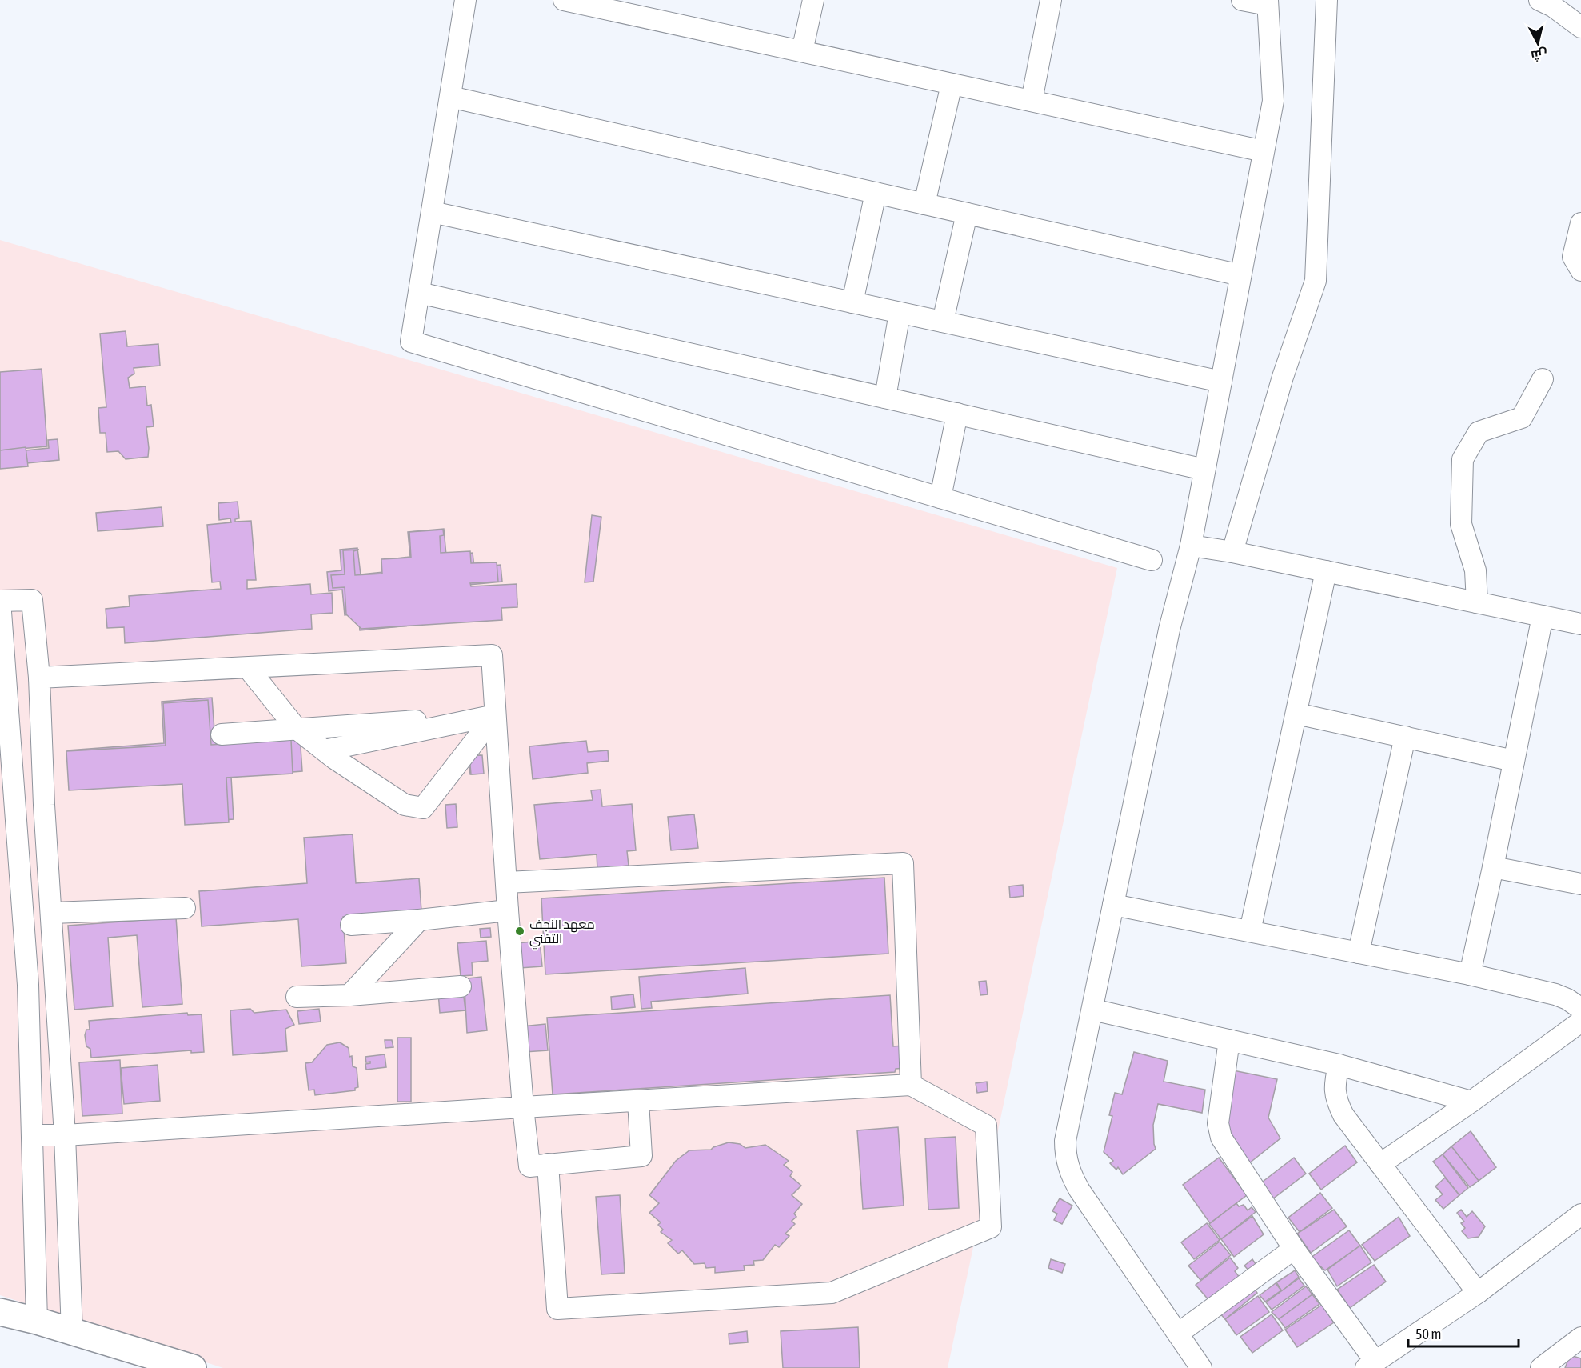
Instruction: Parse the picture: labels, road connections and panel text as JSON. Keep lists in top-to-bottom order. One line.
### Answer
{"places":["معهد النجف التقني"],"scale_bar":"50 m","north":"bottom"}
